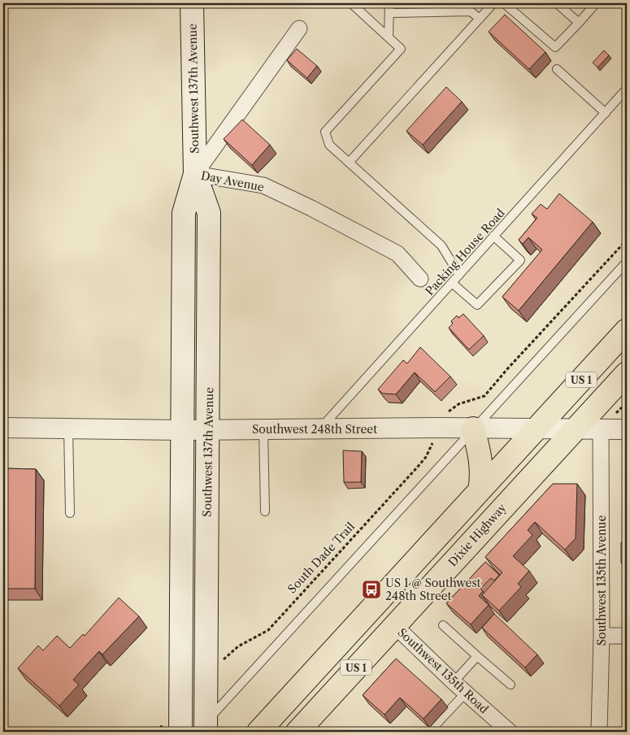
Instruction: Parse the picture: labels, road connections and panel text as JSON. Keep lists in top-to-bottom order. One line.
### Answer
{"streets":{"highway":["US 1","Dixie Highway"],"main road":["Southwest 137th Avenue"],"street":["Day Avenue","Southwest 248th Street","Southwest 135th Avenue","Southwest 135th Road"],"lane":["Packing House Road"],"path":["South Dade Trail"]},"crossings":[["Southwest 137th Avenue","Day Avenue"],["Southwest 137th Avenue","Southwest 248th Street"],["Packing House Road","Southwest 248th Street"],["US 1","Southwest 248th Street"],["US 1","Dixie Highway"],["Southwest 248th Street","Dixie Highway"],["Southwest 248th Street","Southwest 135th Avenue"],["Dixie Highway","Southwest 135th Road"]],"places":{"bus stop":["US 1 @ Southwest 248th Street"]}}
